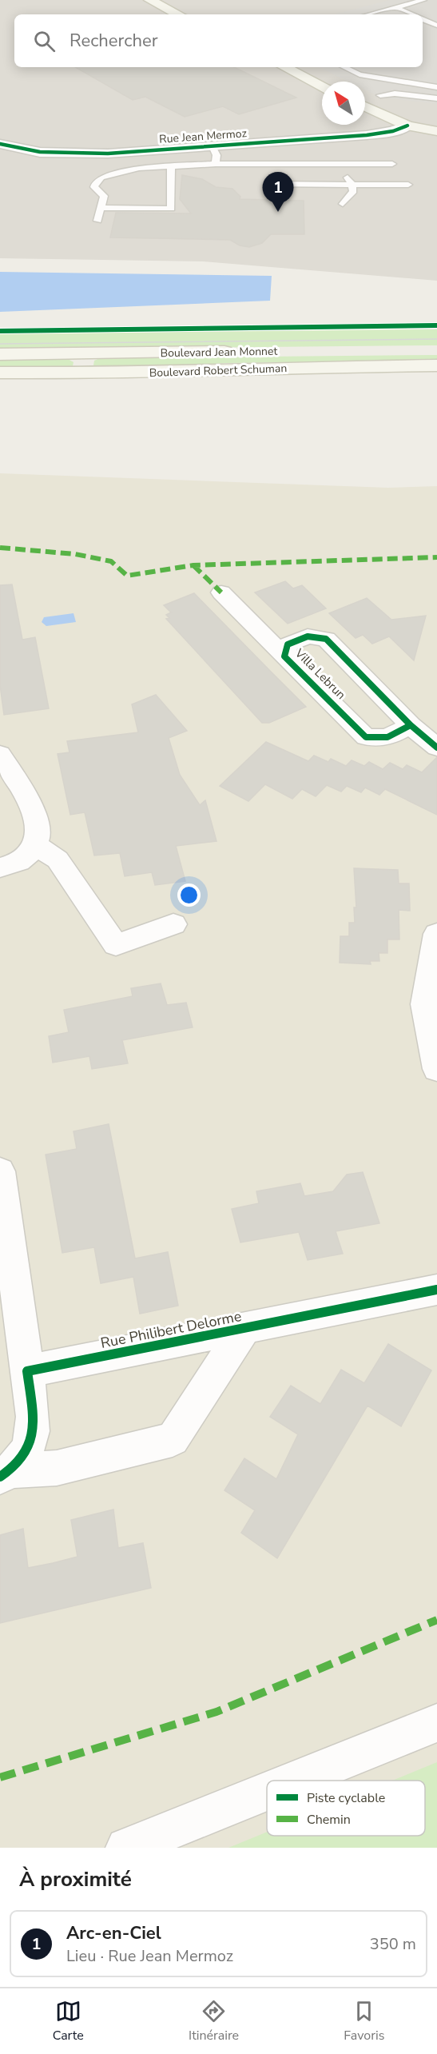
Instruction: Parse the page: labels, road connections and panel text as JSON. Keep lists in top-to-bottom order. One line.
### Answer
{"streets":{"main road":["Boulevard Jean Monnet","Boulevard Robert Schuman"],"street":["Rue Jean Mermoz","Villa Lebrun","Rue Philibert Delorme"]},"legend":["Piste cyclable","Chemin"],"north":"top left","page":{"search":"Rechercher","pins":"1","heading":"À proximité","list":[{"mark":"1","name":"Arc-en-Ciel","note":"Lieu · Rue Jean Mermoz","value":"350 m"}],"nav":["Carte","Itinéraire","Favoris"]}}
